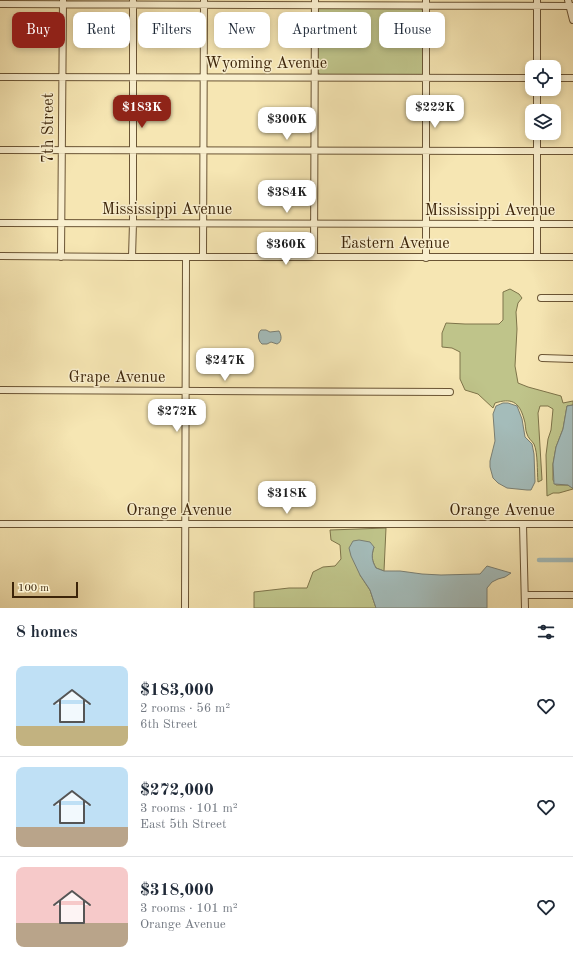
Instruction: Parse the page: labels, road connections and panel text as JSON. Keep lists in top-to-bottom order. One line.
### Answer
{"streets":{"street":["Wyoming Avenue","7th Street","Mississippi Avenue","Eastern Avenue","Grape Avenue","Orange Avenue"]},"crossings":[["Wyoming Avenue","7th Street"],["7th Street","Mississippi Avenue"],["7th Street","Eastern Avenue"]],"scale_bar":"100 m","page":{"chip":["Buy","Rent","Filters","New","Apartment","House"],"price":["$183K","$222K","$300K","$384K","$360K","$247K","$272K","$318K"],"scale":"100 m","heading":"8 homes","list":[{"name":"$183,000","note":"2 rooms · 56 m² · 6th Street"},{"name":"$272,000","note":"3 rooms · 101 m² · East 5th Street"},{"name":"$318,000","note":"3 rooms · 101 m² · Orange Avenue"}]}}
